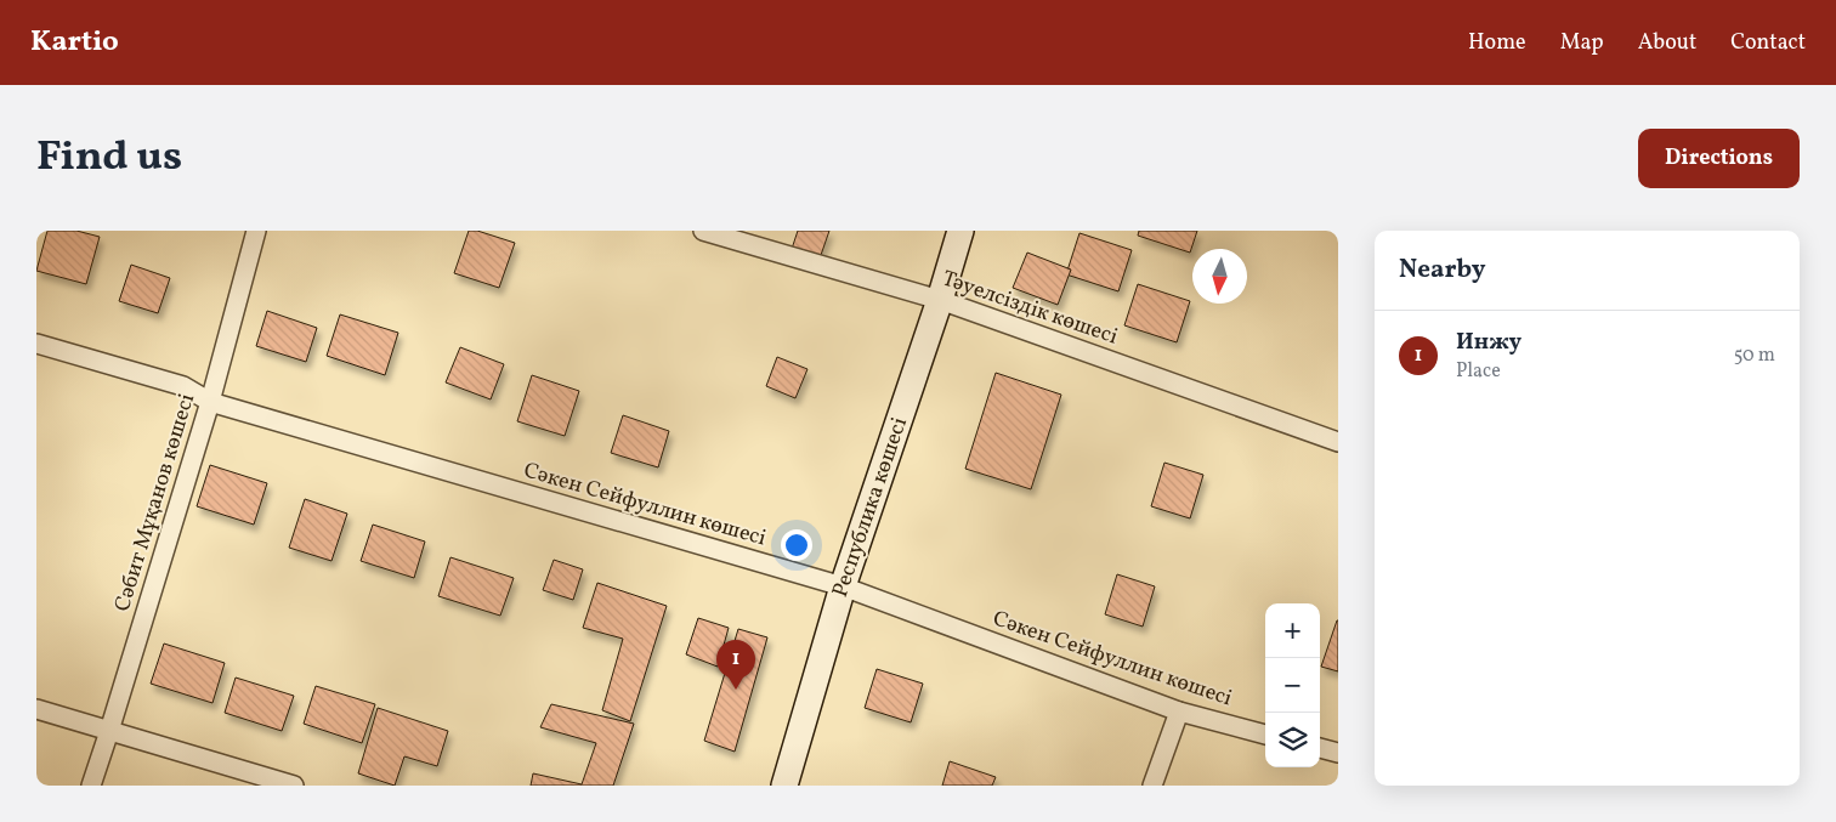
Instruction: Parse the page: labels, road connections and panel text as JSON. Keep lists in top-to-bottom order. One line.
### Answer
{"streets":{"street":["Тәуелсіздік көшесі","Сәбит Мұқанов көшесі","Сәкен Сейфуллин көшесі","Республика көшесі"]},"crossings":[["Тәуелсіздік көшесі","Республика көшесі"],["Сәбит Мұқанов көшесі","Сәкен Сейфуллин көшесі"],["Сәкен Сейфуллин көшесі","Республика көшесі"]],"north":"bottom","page":{"header":"Kartio","nav":["Home","Map","About","Contact"],"title":"Find us","buttons":"Directions","heading":"Nearby","list":[{"mark":"1","name":"Инжу","note":"Place","value":"50 m"}],"map_buttons":["+","−"],"pins":"1"}}
